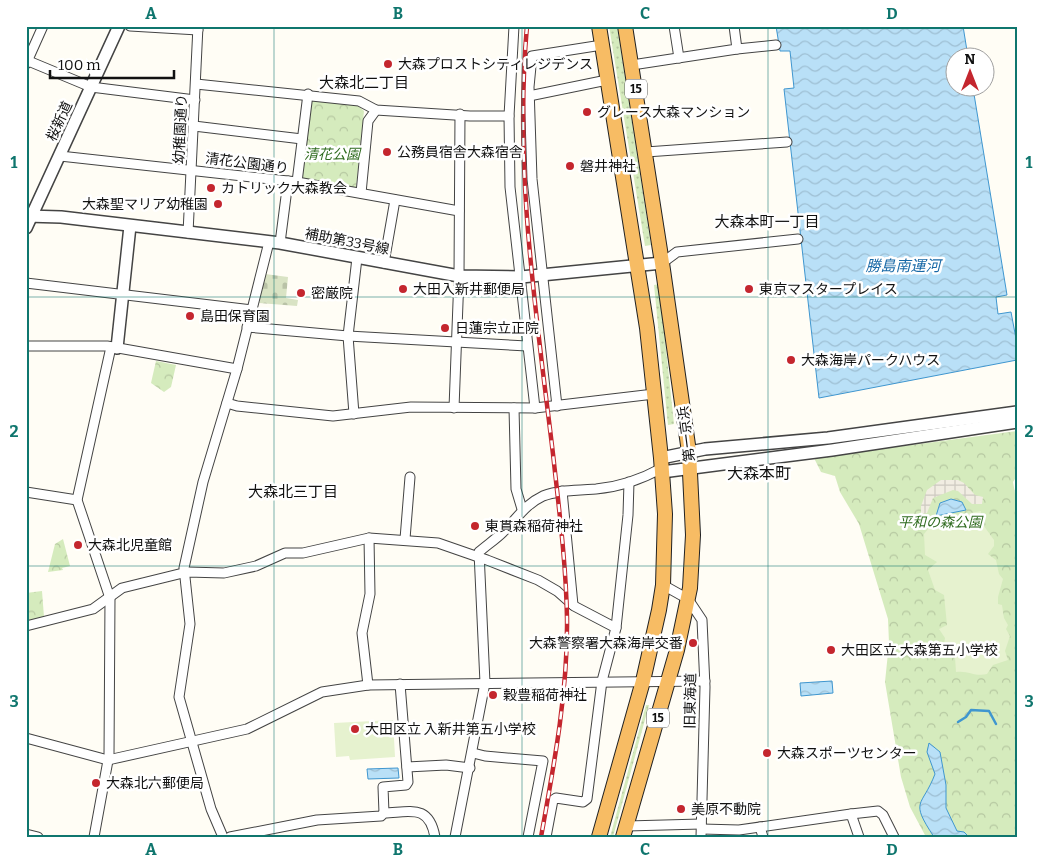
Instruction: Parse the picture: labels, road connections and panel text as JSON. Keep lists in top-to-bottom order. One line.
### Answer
{"streets":{"highway":["15","第一京浜"],"street":["桜新道","幼稚園通り","清花公園通り","補助第33号線","旧東海道"]},"crossings":[["桜新道","清花公園通り"],["桜新道","補助第33号線"],["幼稚園通り","清花公園通り"],["幼稚園通り","補助第33号線"],["補助第33号線","第一京浜"],["第一京浜","旧東海道"]],"districts":["大森北二丁目","大森本町一丁目","大森本町","大森北三丁目"],"water":["勝島南運河"],"parks":["清花公園","平和の森公園"],"places":["大森プロストシティレジデンス","グレース大森マンション","公務員宿舎大森宿舎","磐井神社","カトリック大森教会","大森聖マリア幼稚園","大田入新井郵便局","東京マスタープレイス","密厳院","島田保育園","日蓮宗立正院","大森海岸パークハウス","東貫森稲荷神社","大森北児童館","大森警察署大森海岸交番","大田区立 大森第五小学校","穀豊稲荷神社","大田区立 入新井第五小学校","大森スポーツセンター","大森北六郵便局","美原不動院"],"scale_bar":"100 m","north":"top","grid":{"columns":["A","B","C","D"],"rows":["1","2","3"]}}
